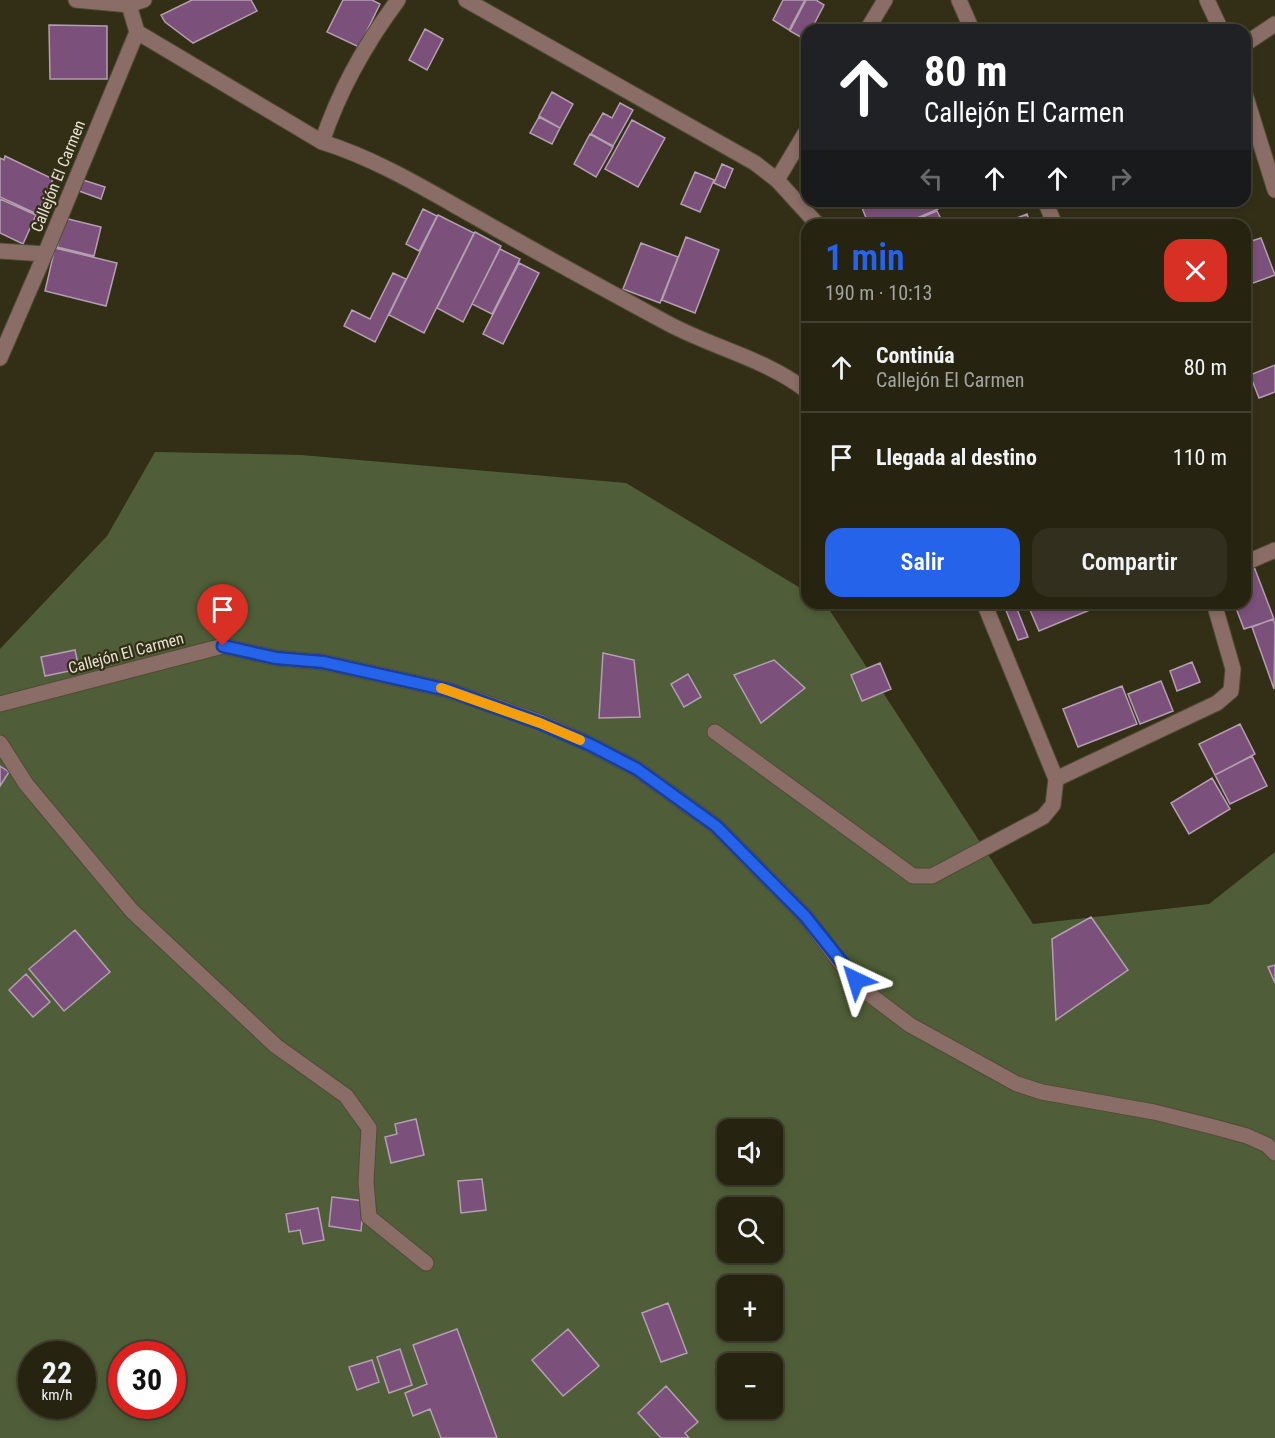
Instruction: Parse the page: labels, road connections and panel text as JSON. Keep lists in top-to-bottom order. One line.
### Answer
{"streets":{"street":["Callejón El Carmen"]},"page":{"turn":["80 m","Callejón El Carmen"],"heading":["1 min","190 m · 10:13"],"list":[{"name":"Continúa","note":"Callejón El Carmen","value":"80 m"},{"name":"Llegada al destino","value":"110 m"}],"buttons":["Salir","Compartir"],"map_buttons":["+","−"],"speed":"22 km/h","limit":"30"}}
